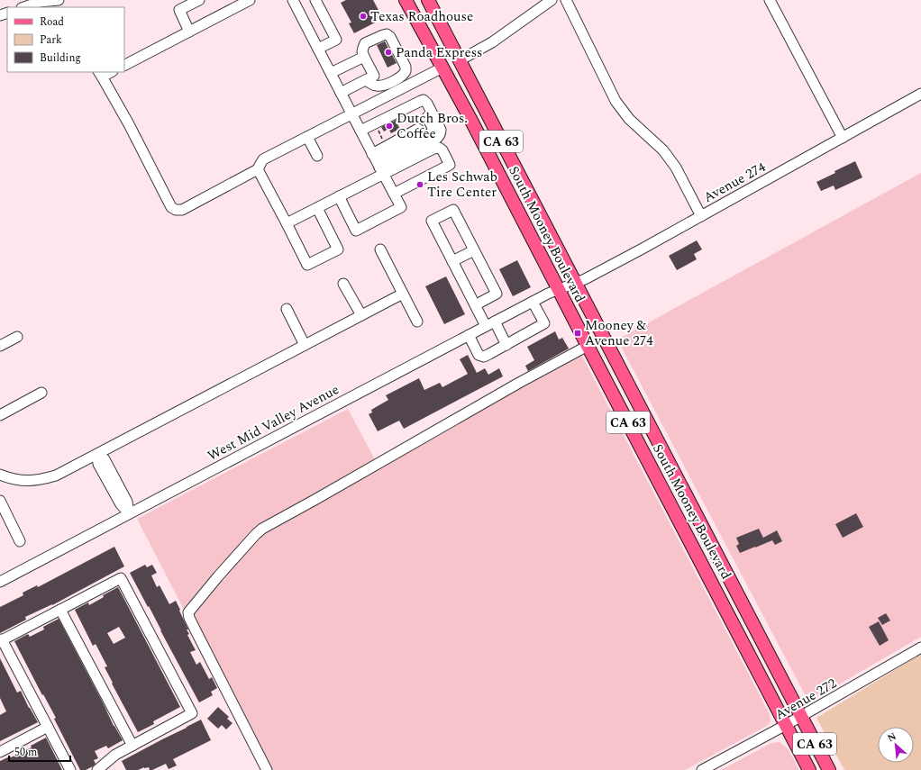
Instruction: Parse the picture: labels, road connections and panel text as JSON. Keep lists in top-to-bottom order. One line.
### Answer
{"streets":{"main road":["CA 63","South Mooney Boulevard"],"street":["Avenue 274","West Mid Valley Avenue","Avenue 272"]},"crossings":[["Avenue 274","South Mooney Boulevard"],["Avenue 274","West Mid Valley Avenue"],["South Mooney Boulevard","West Mid Valley Avenue"],["South Mooney Boulevard","Avenue 272"]],"places":{"other":["Texas Roadhouse","Panda Express","Dutch Bros. Coffee","Les Schwab Tire Center"],"transit":["Mooney & Avenue 274"]},"legend":["Road","Park","Building"],"scale_bar":"50 m","north":"top left"}
